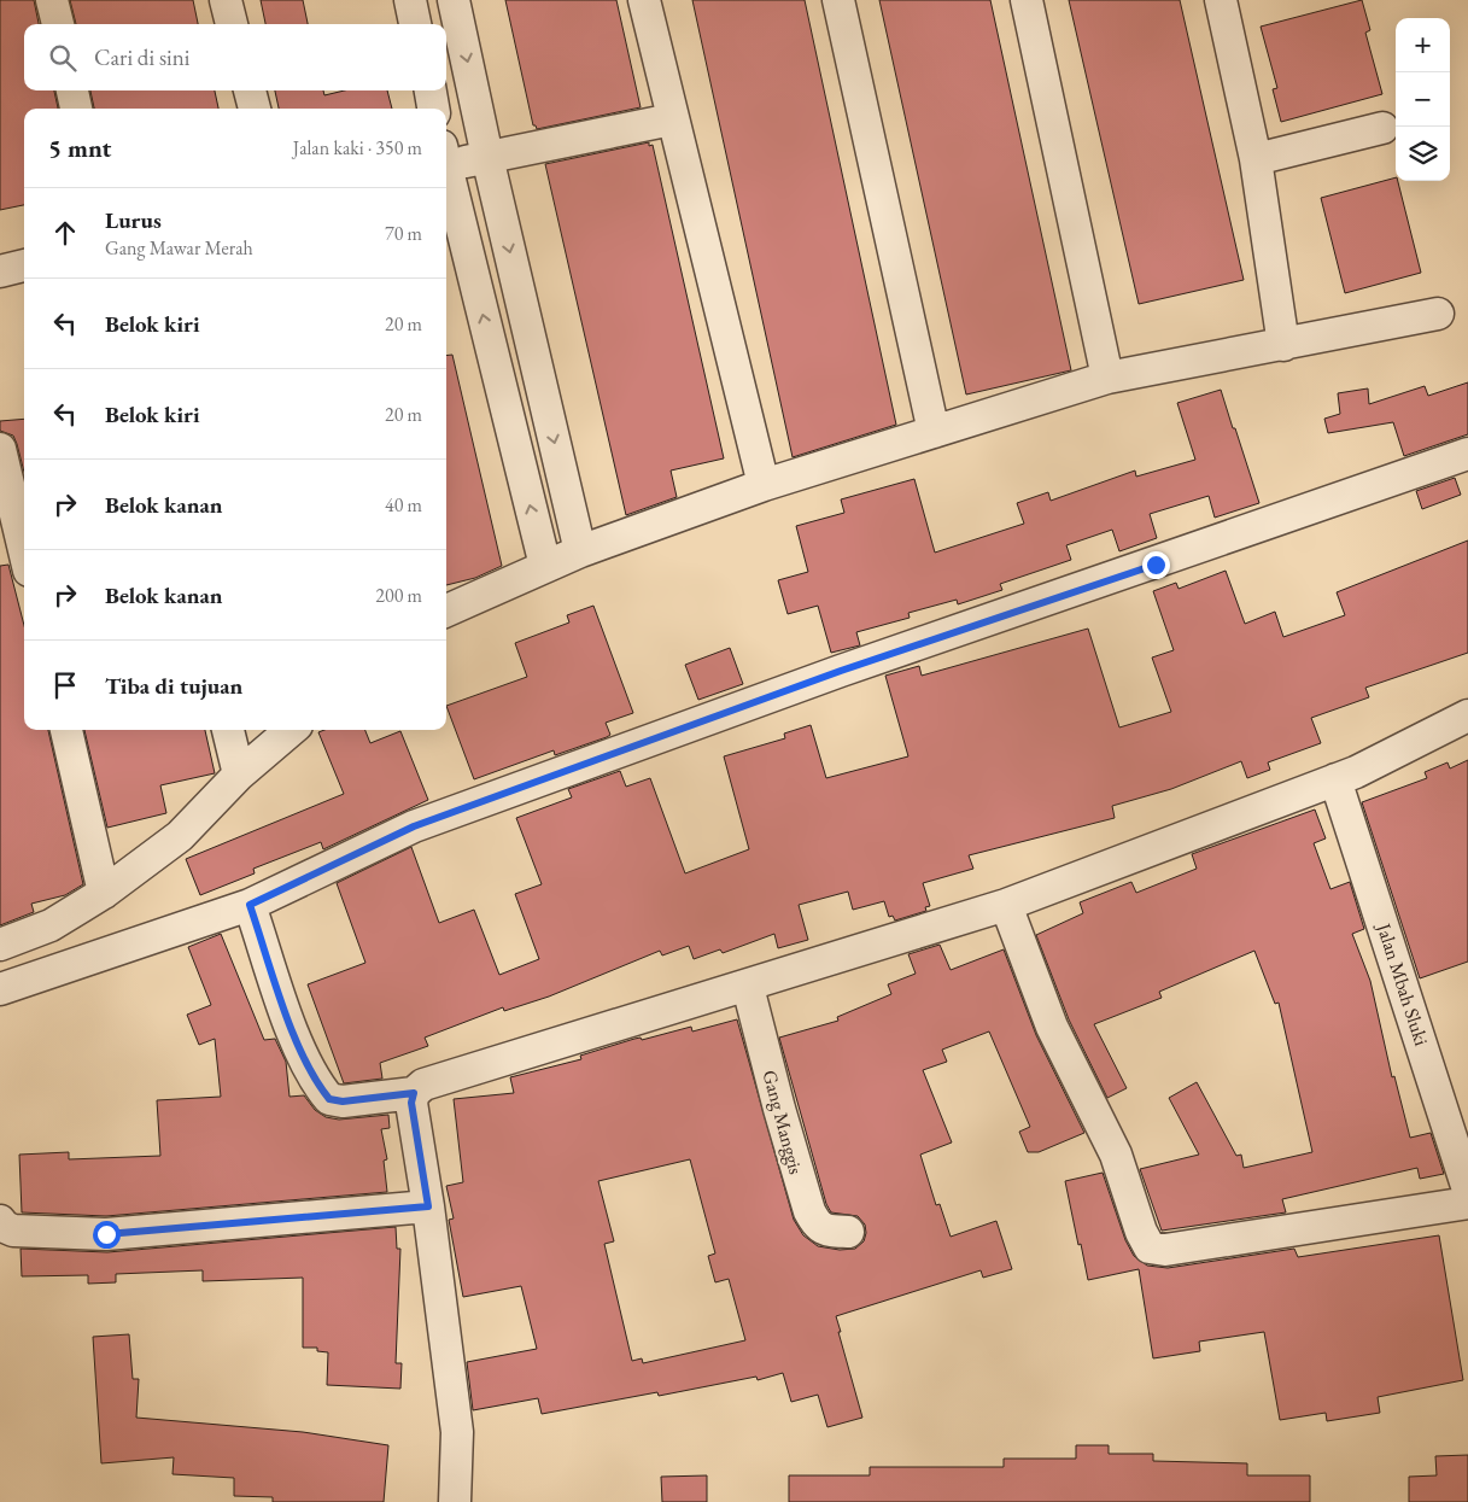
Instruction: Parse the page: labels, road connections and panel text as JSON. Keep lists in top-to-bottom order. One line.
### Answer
{"streets":{"street":["Jalan Mbah Sluki","Gang Manggis"]},"page":{"map_buttons":["+","−"],"search":"Cari di sini","heading":["5 mnt","Jalan kaki · 350 m"],"list":[["Lurus","Gang Mawar Merah","70 m"],["Belok kiri","20 m"],["Belok kiri","20 m"],["Belok kanan","40 m"],["Belok kanan","200 m"],"Tiba di tujuan"]}}
